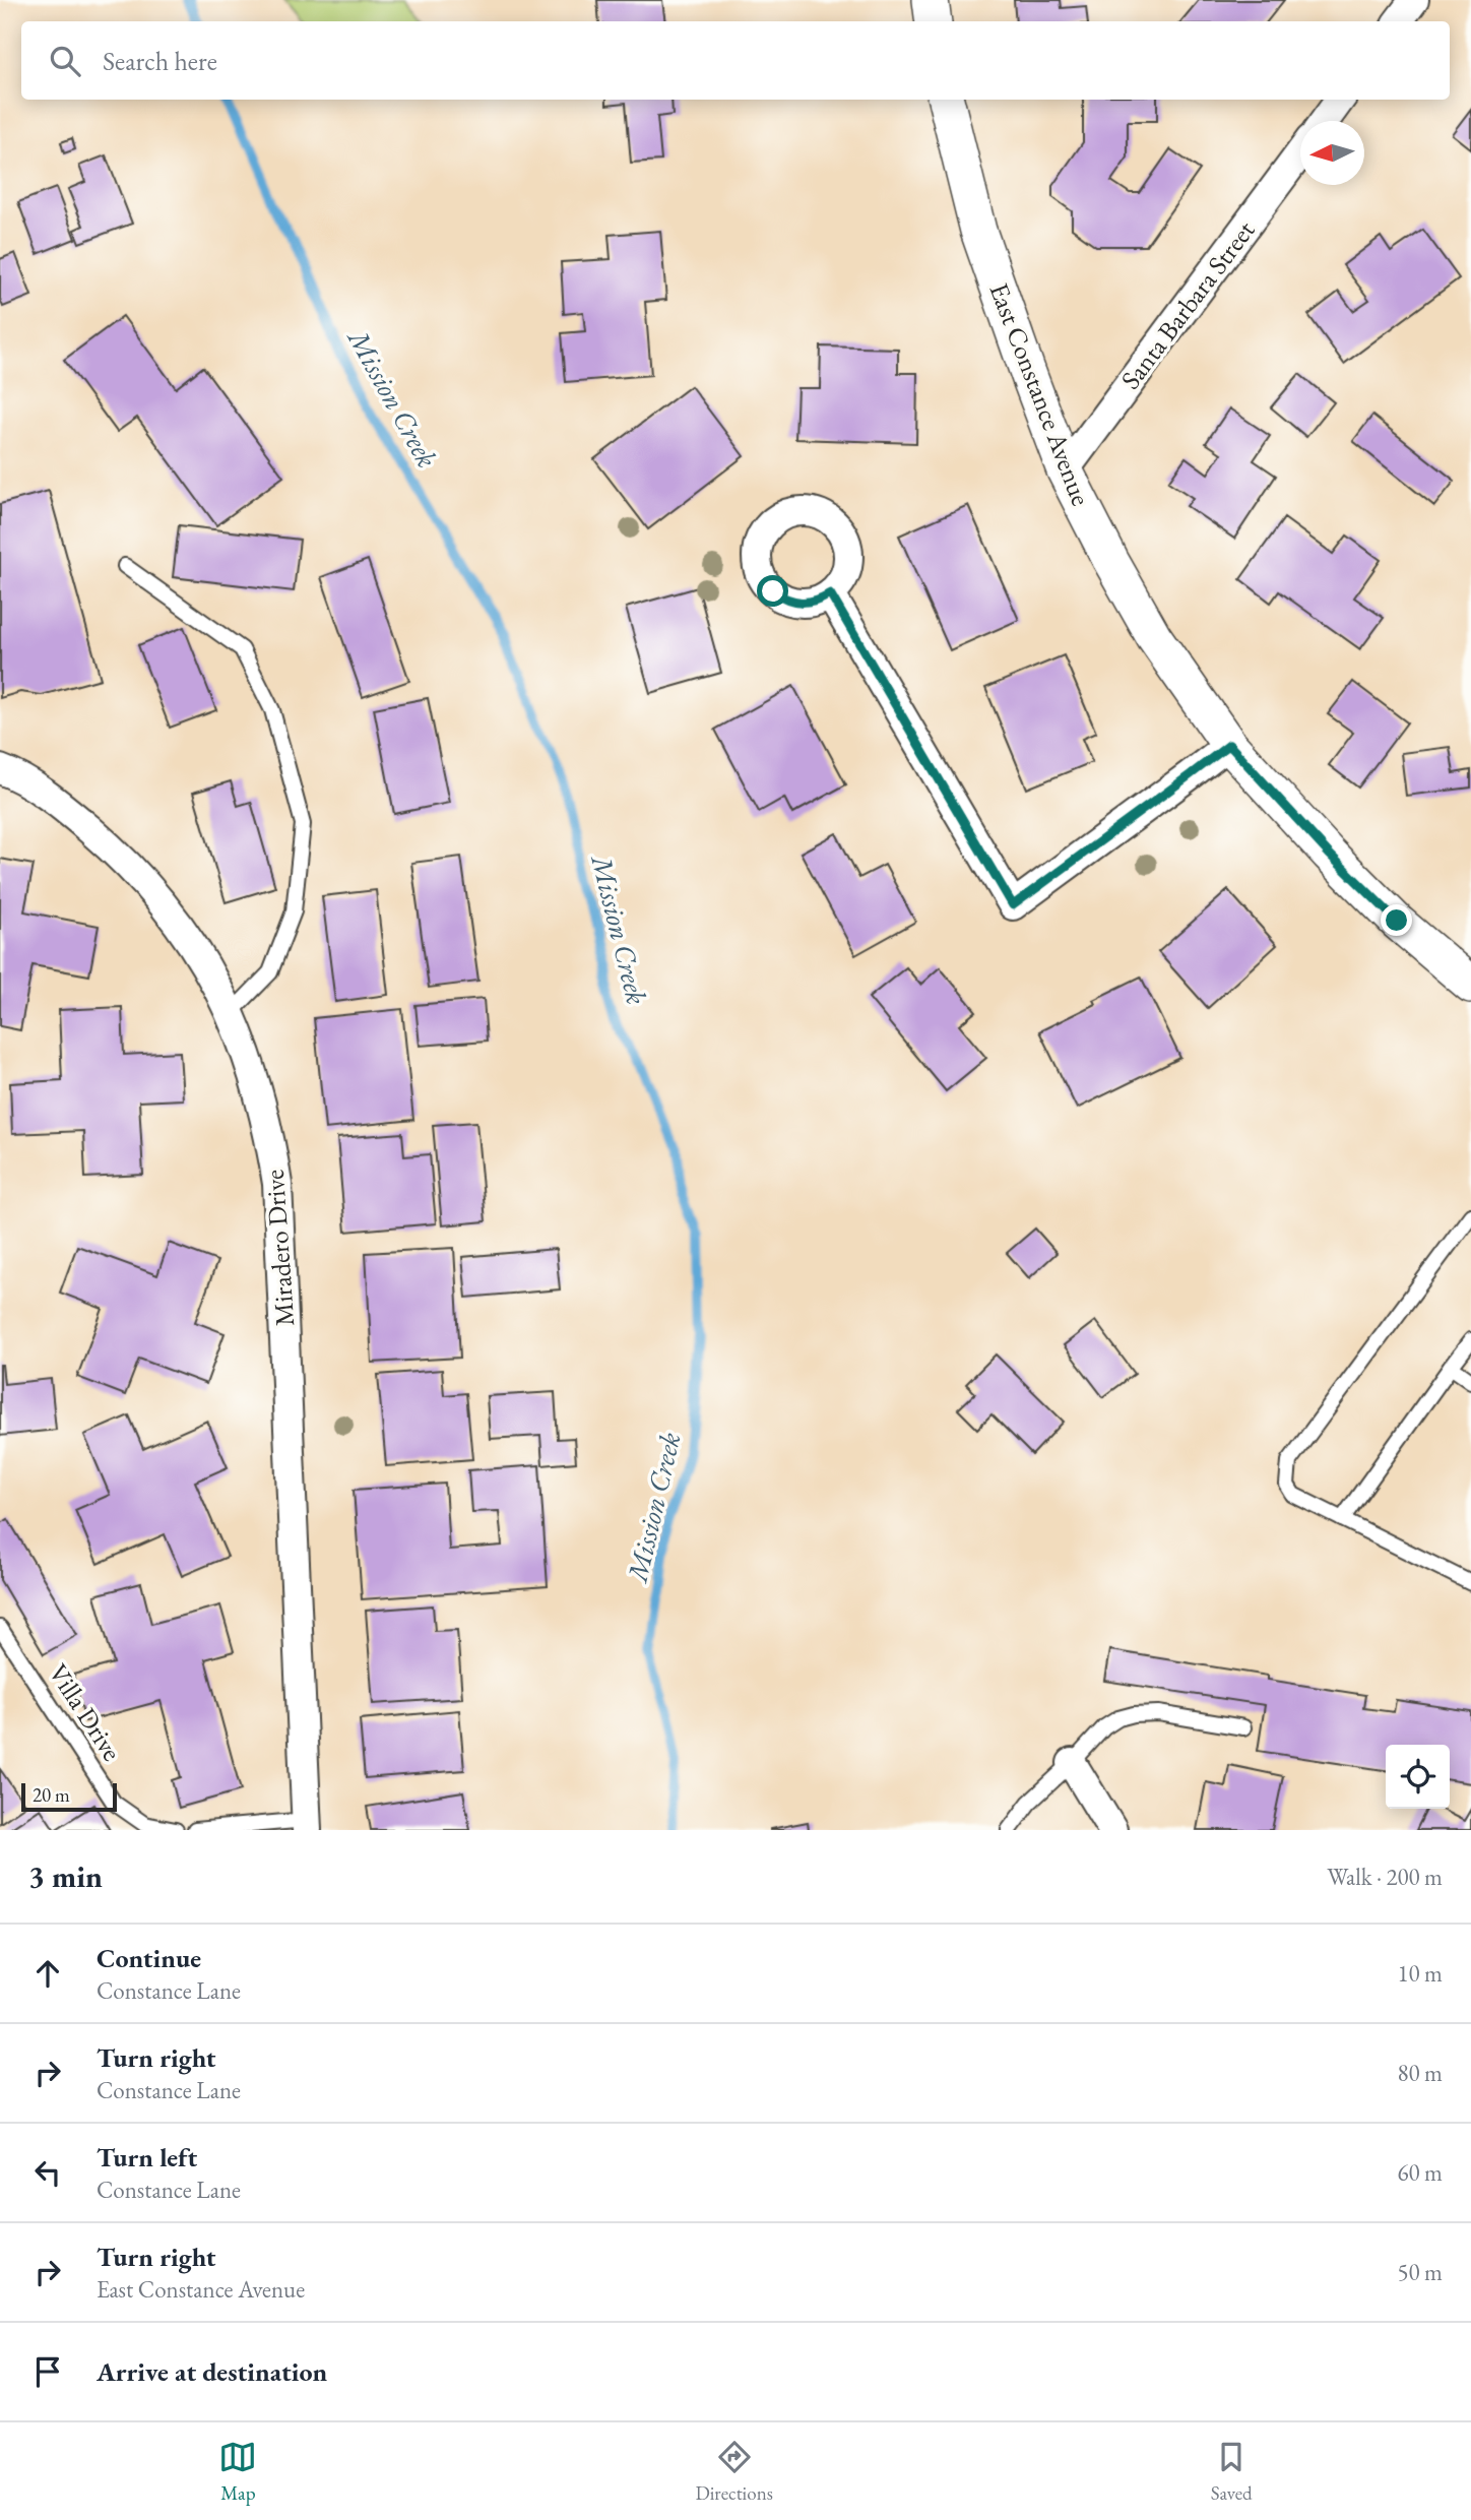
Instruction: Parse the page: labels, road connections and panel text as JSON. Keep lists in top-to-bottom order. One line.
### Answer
{"streets":{"street":["Santa Barbara Street","East Constance Avenue","Miradero Drive"],"lane":["Villa Drive"]},"crossings":[["Santa Barbara Street","East Constance Avenue"]],"water":["Mission Creek"],"scale_bar":"20 m","north":"left","page":{"search":"Search here","scale":"20 m","heading":["3 min","Walk · 200 m"],"list":[["Continue","Constance Lane","10 m"],["Turn right","Constance Lane","80 m"],["Turn left","Constance Lane","60 m"],["Turn right","East Constance Avenue","50 m"],"Arrive at destination"],"nav":["Map","Directions","Saved"]}}
